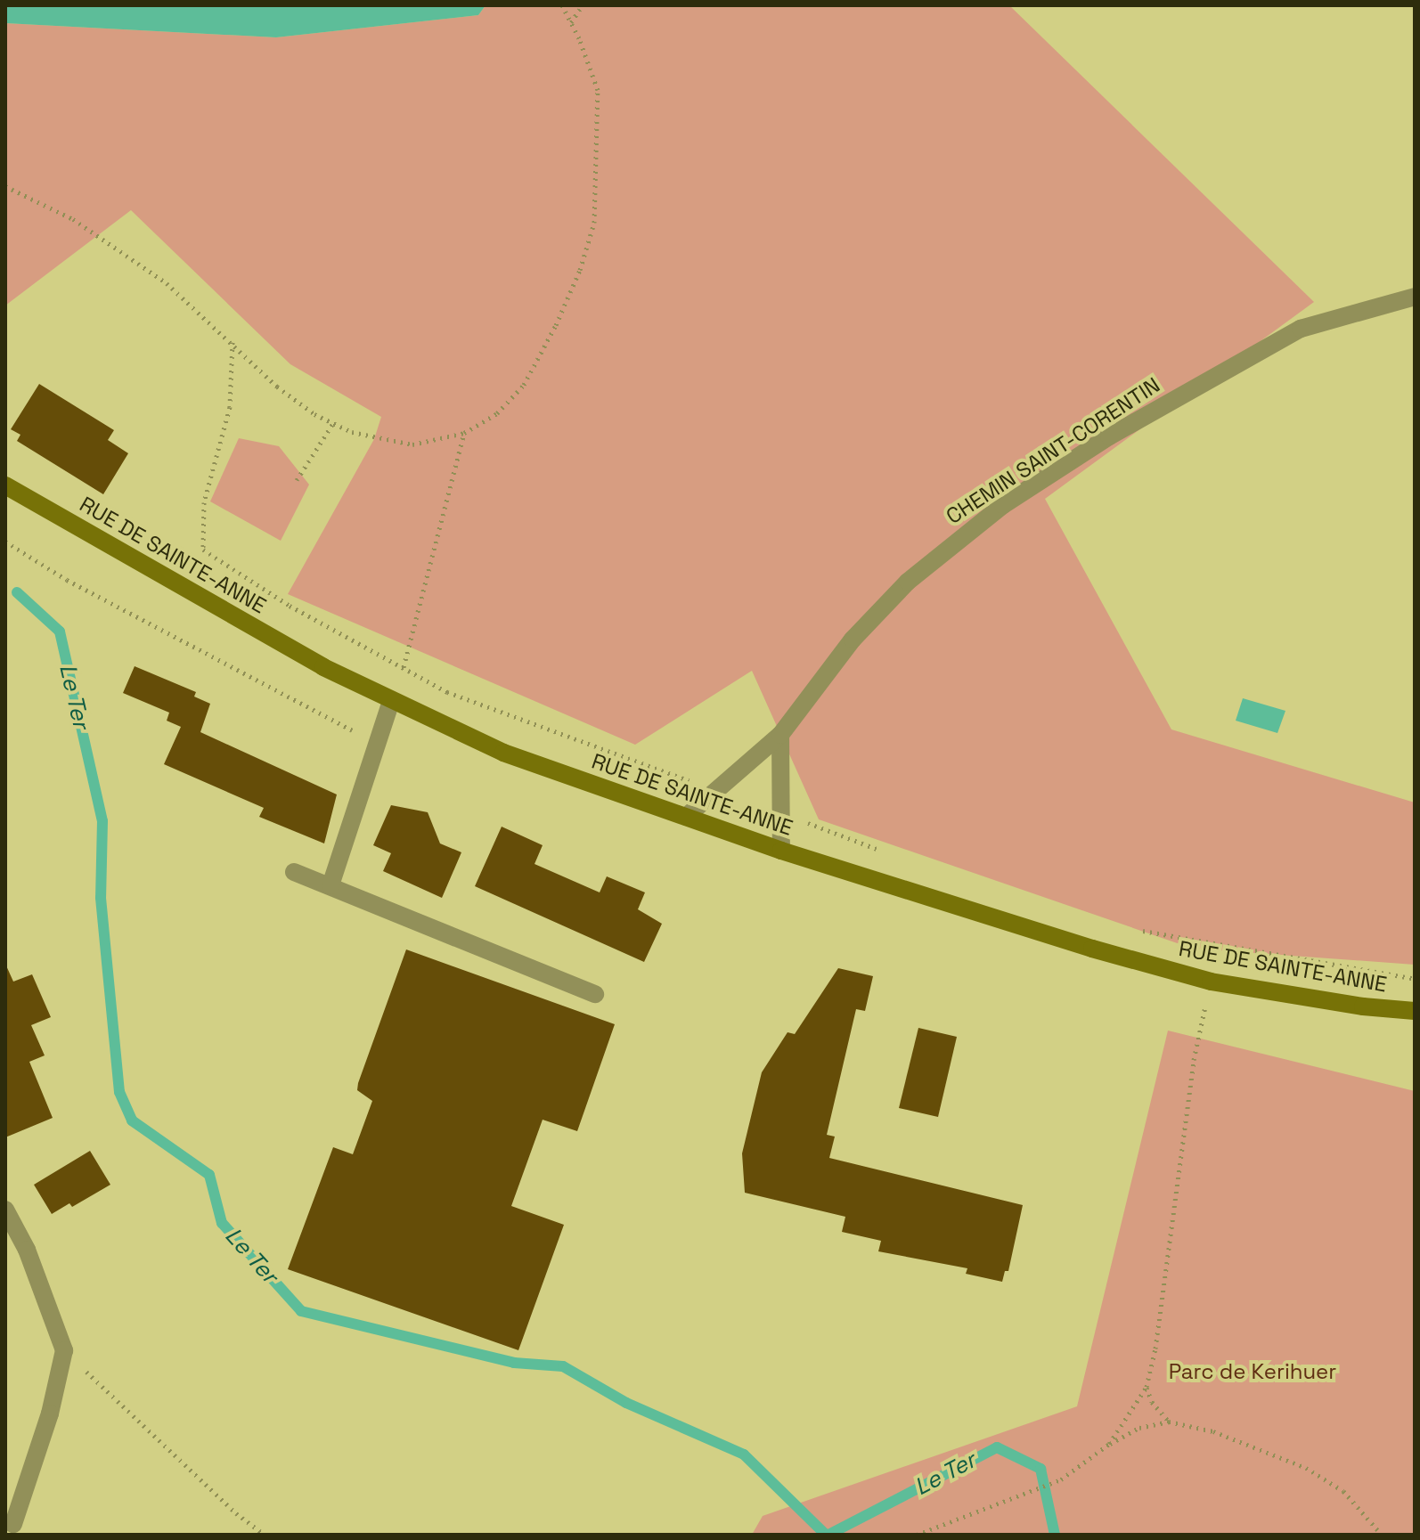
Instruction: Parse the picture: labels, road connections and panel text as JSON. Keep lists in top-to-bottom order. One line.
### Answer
{"streets":{"street":["CHEMIN SAINT-CORENTIN","RUE DE SAINTE-ANNE"]},"crossings":[["CHEMIN SAINT-CORENTIN","RUE DE SAINTE-ANNE"]],"water":["Le Ter"],"parks":["Parc de Kerihuer"]}
